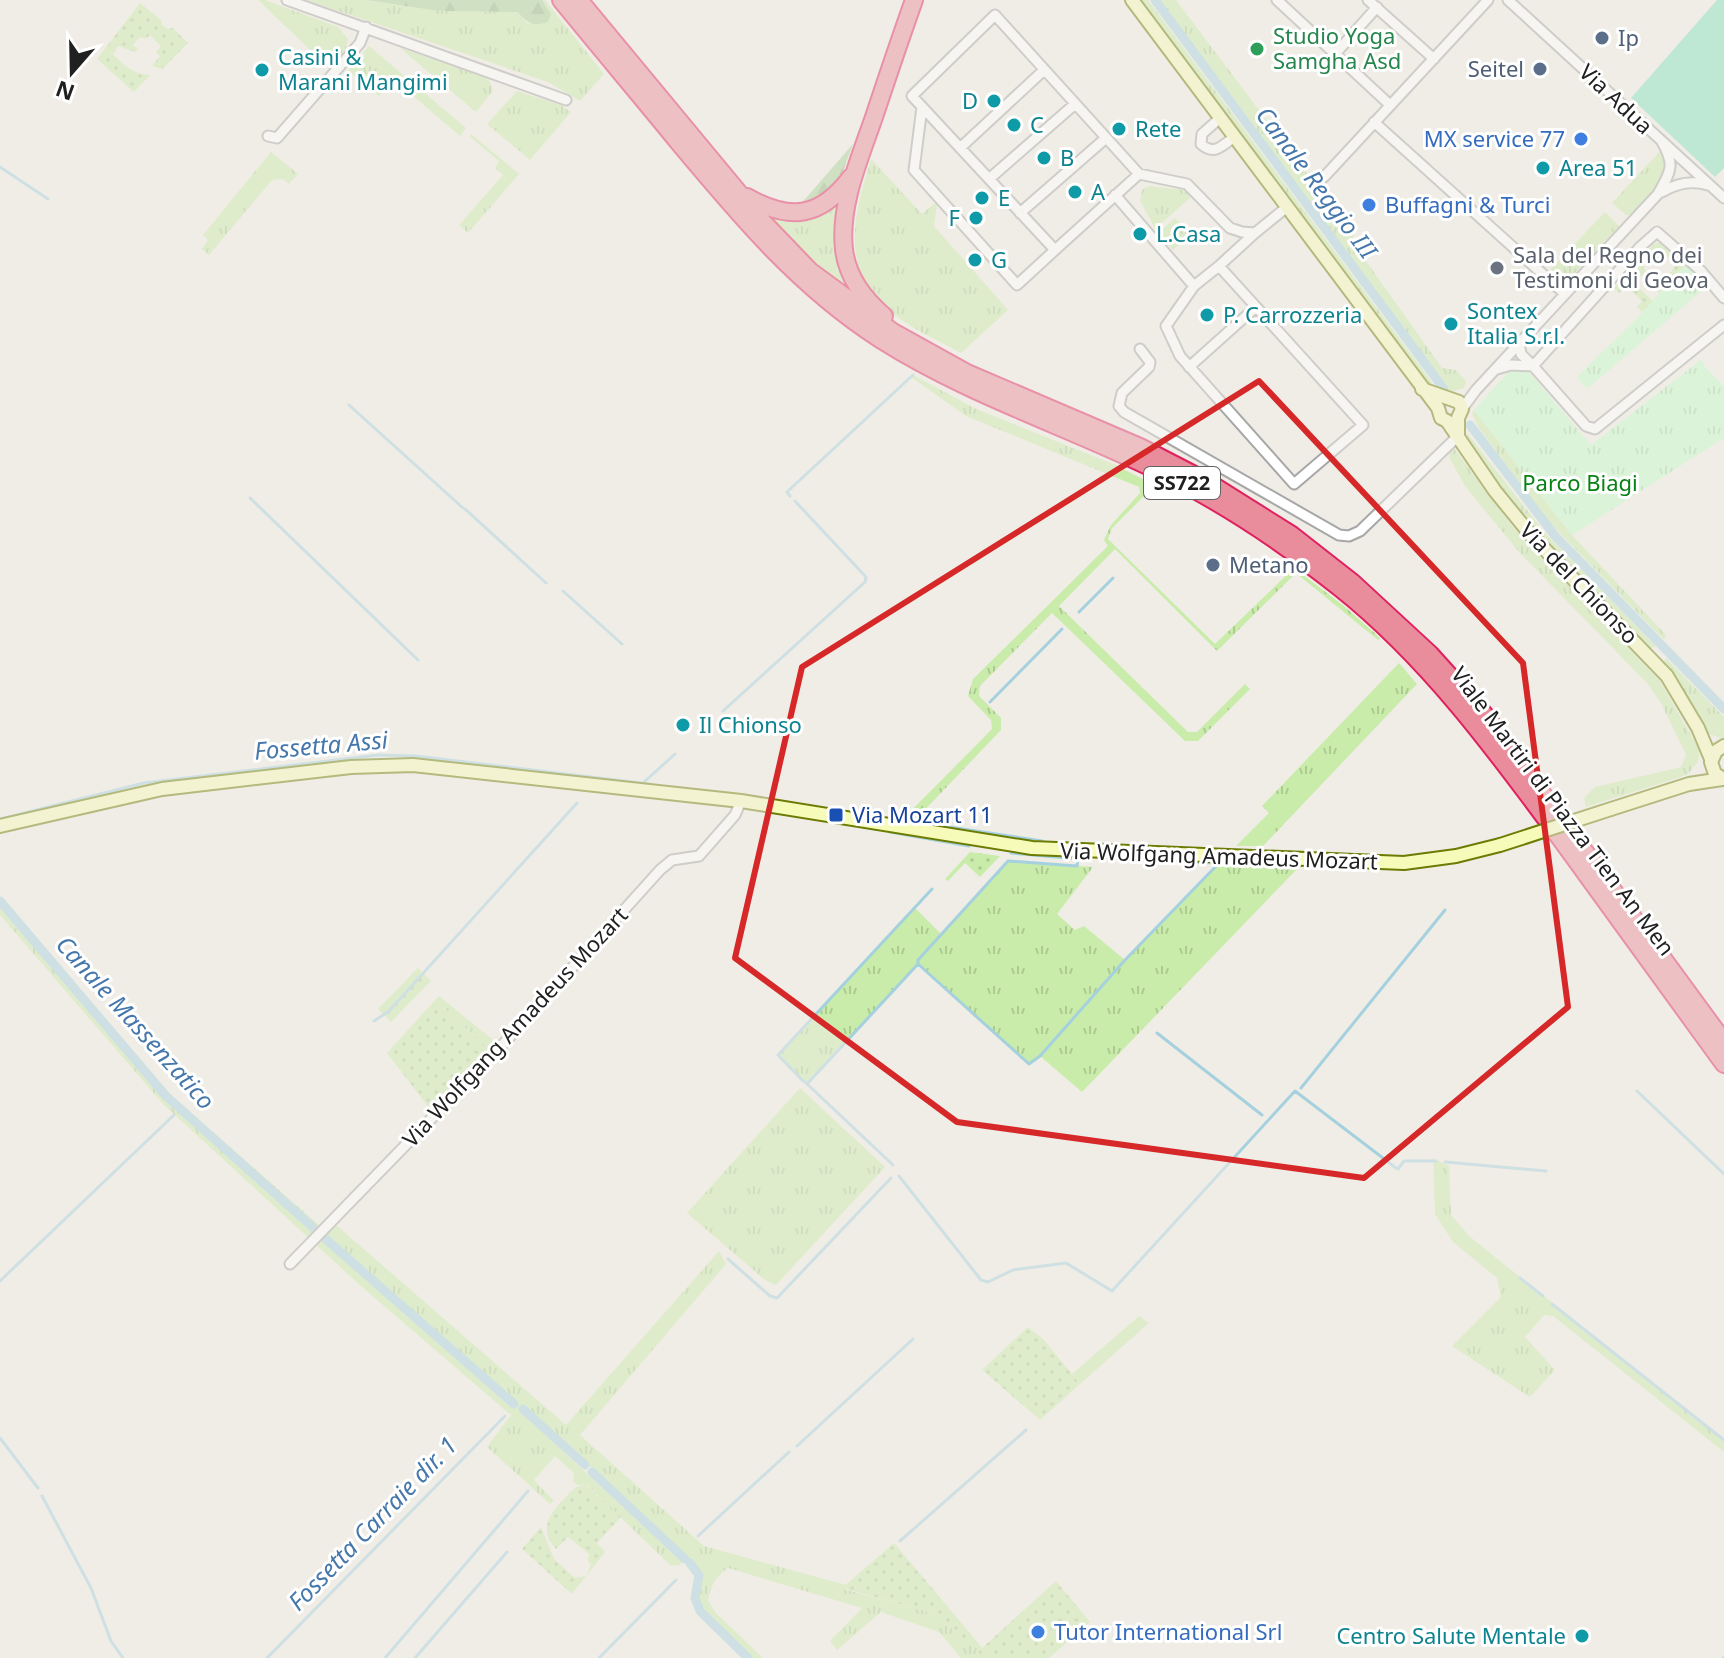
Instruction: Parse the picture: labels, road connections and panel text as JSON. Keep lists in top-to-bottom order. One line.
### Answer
{"streets":{"highway":["SS722","Viale Martiri di Piazza Tien An Men"],"street":["Via Adua","Via del Chionso","Via Wolfgang Amadeus Mozart"]},"crossings":[["SS722","Viale Martiri di Piazza Tien An Men"],["Via del Chionso","Via Wolfgang Amadeus Mozart"]],"water":["Canale Reggio III","Fossetta Assi","Canale Massenzatico","Fossetta Carraie dir. 1"],"parks":["Parco Biagi"],"places":{"other":["Ip","Studio Yoga Samgha Asd","Seitel","Casini & Marani Mangimi","D","C","Rete","MX service 77","B","Area 51","A","E","Buffagni & Turci","F","L.Casa","G","Sala del Regno dei Testimoni di Geova","P. Carrozzeria","Sontex Italia S.r.l.","Metano","Il Chionso","Tutor International Srl","Centro Salute Mentale"],"transit":["Via Mozart 11"]},"north":"bottom"}
